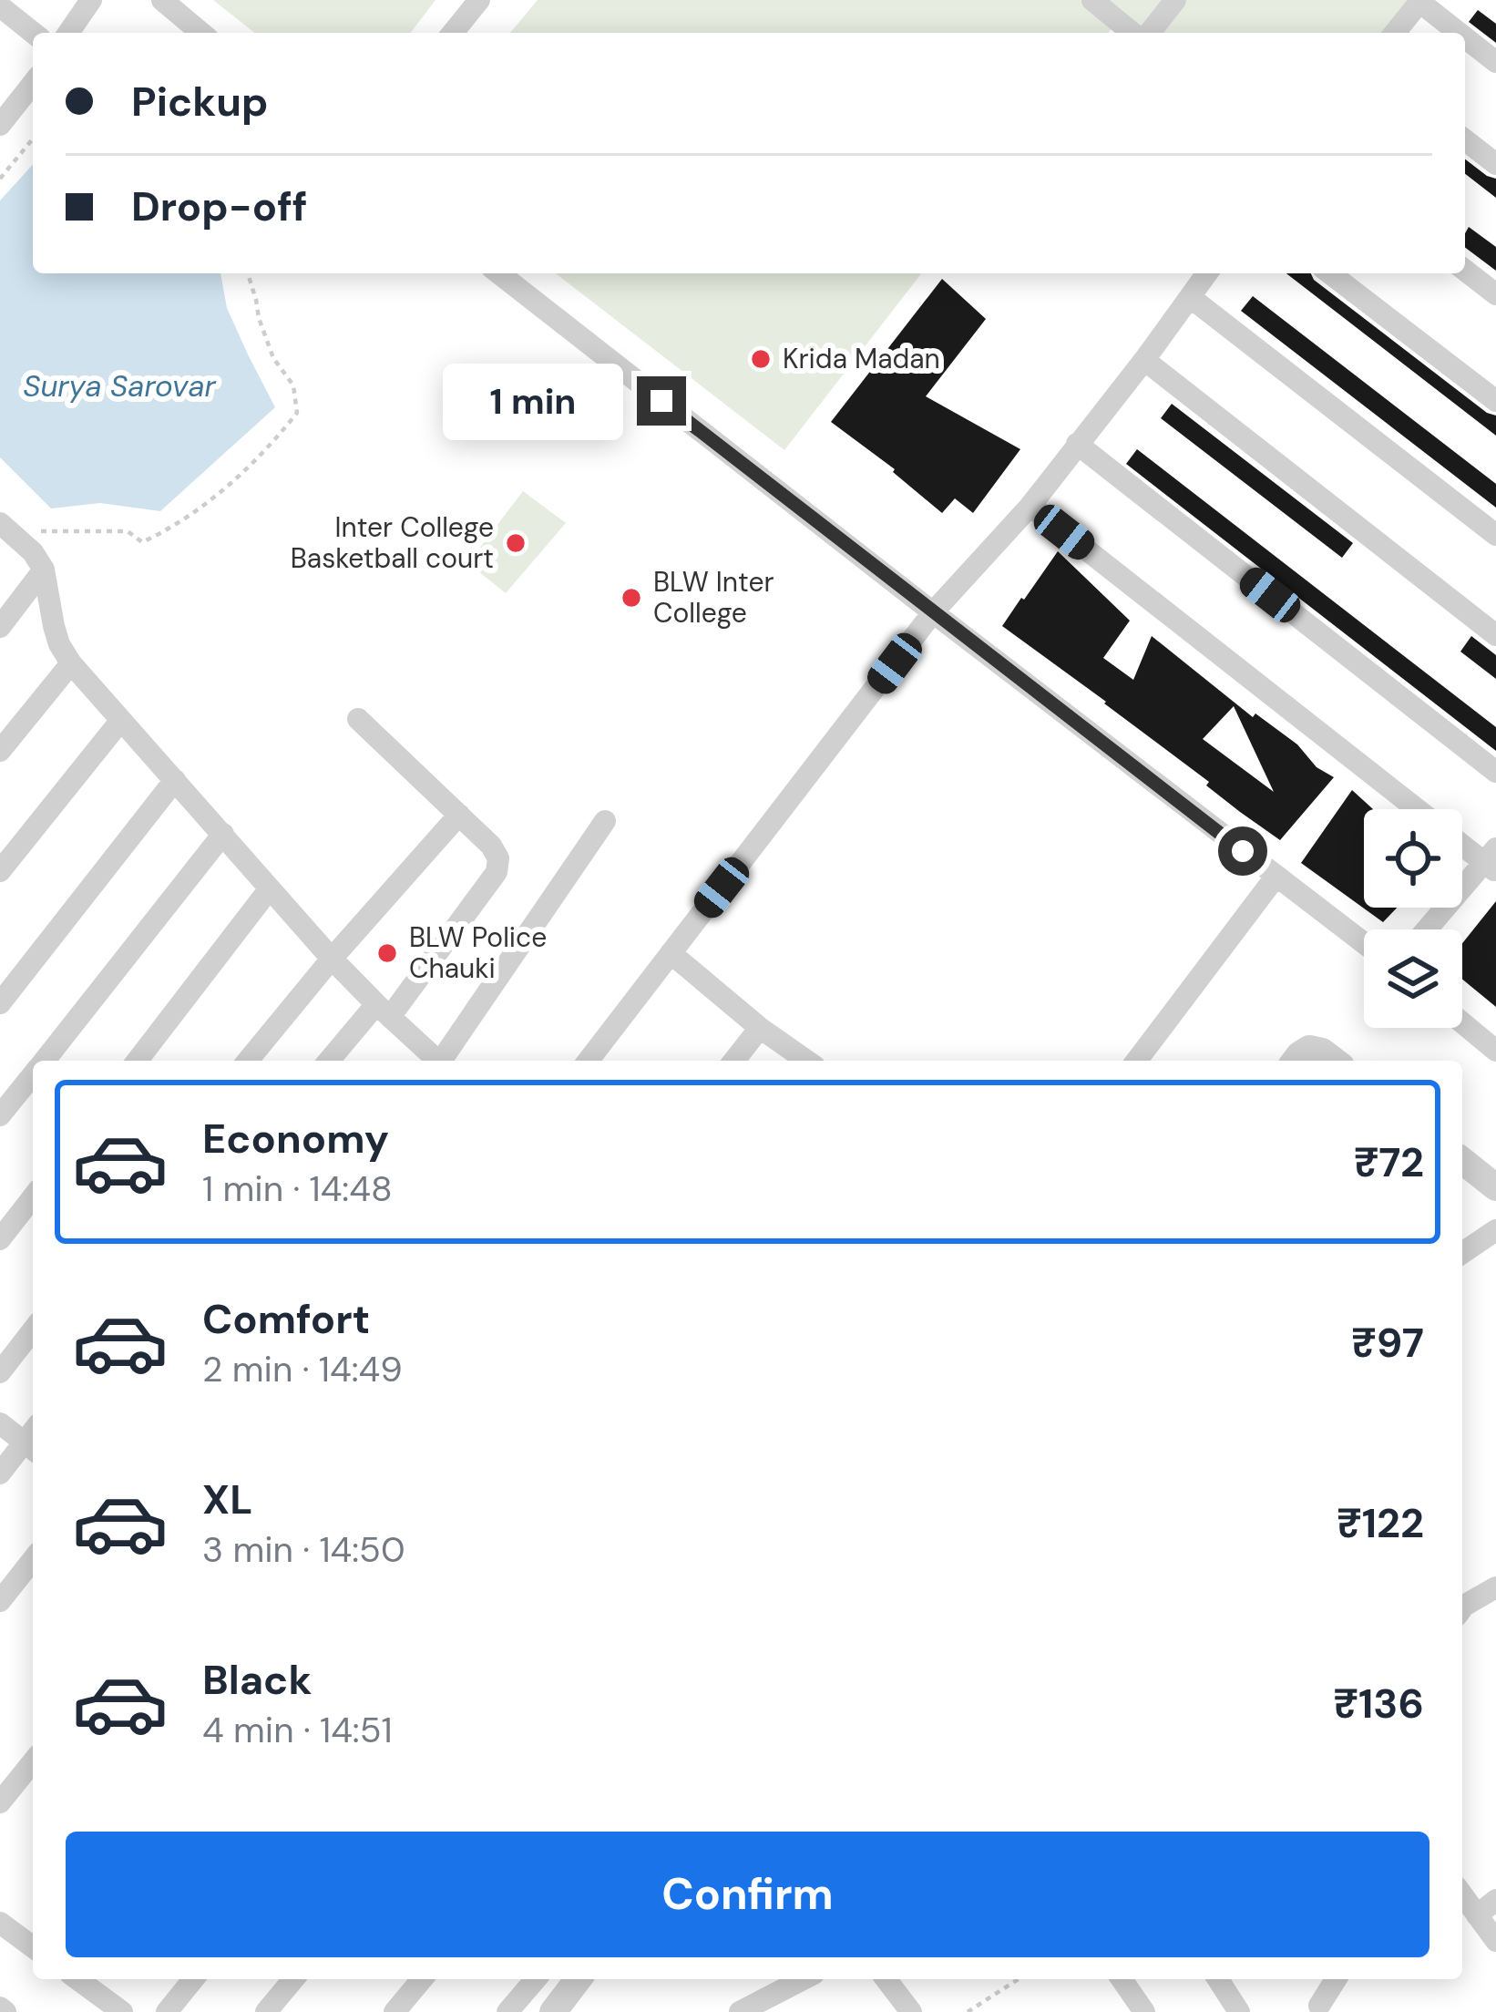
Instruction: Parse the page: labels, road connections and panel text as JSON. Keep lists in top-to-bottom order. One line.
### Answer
{"water":["Surya Sarovar"],"places":["Krida Madan","Inter College Basketball court","BLW Inter College","BLW Police Chauki"],"page":{"banner":["Pickup","Drop-off"],"bubble":"1 min","list":[{"name":"Economy","note":"1 min · 14:48","value":"₹72"},{"name":"Comfort","note":"2 min · 14:49","value":"₹97"},{"name":"XL","note":"3 min · 14:50","value":"₹122"},{"name":"Black","note":"4 min · 14:51","value":"₹136"}],"buttons":"Confirm"}}
